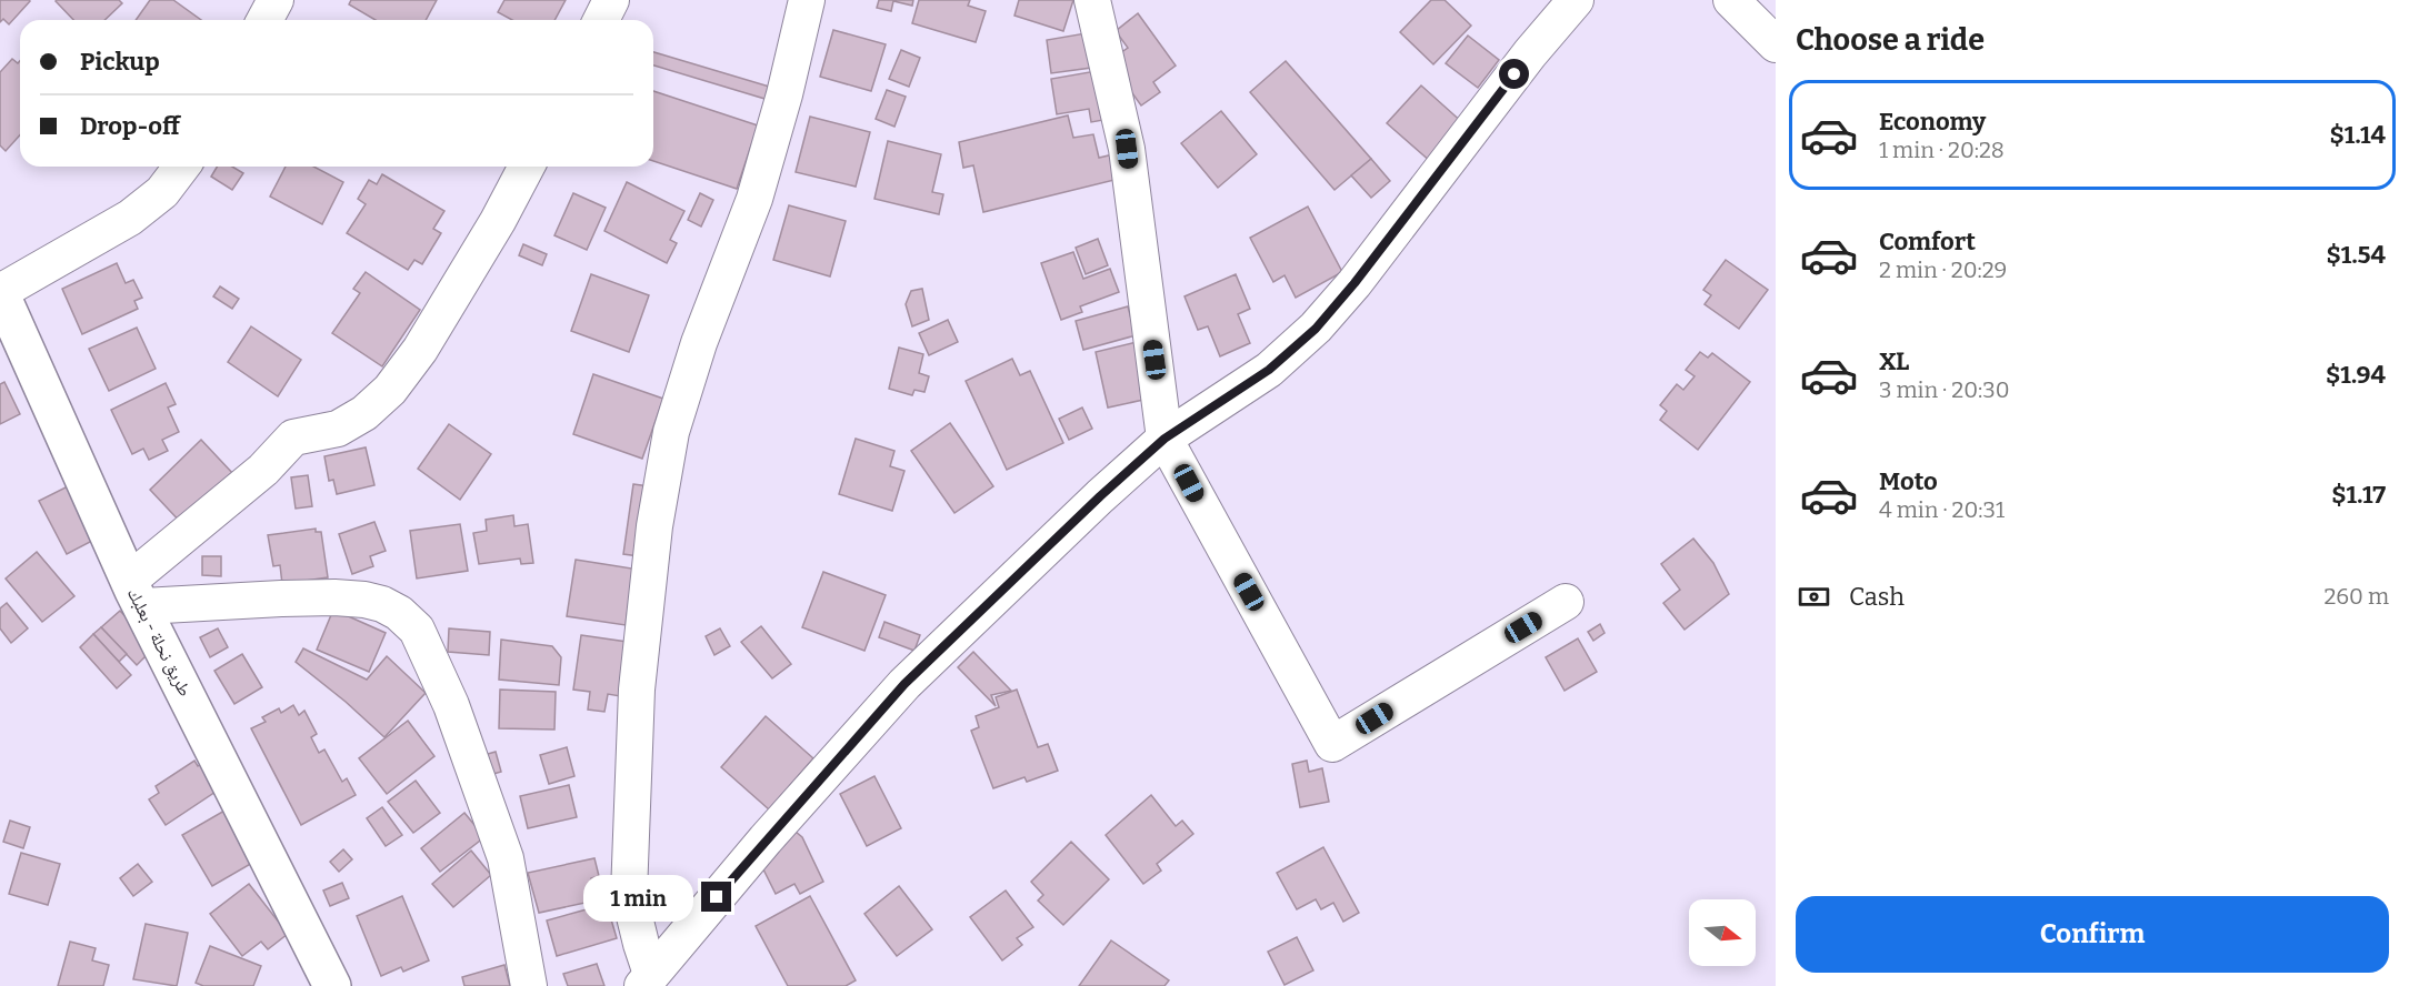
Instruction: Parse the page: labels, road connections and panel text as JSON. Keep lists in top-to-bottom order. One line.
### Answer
{"streets":{"street":["طريق نحلة - بعلبك"]},"north":"right","page":{"heading":"Choose a ride","banner":["Pickup","Drop-off"],"list":[{"name":"Economy","note":"1 min · 20:28","value":"$1.14"},{"name":"Comfort","note":"2 min · 20:29","value":"$1.54"},{"name":"XL","note":"3 min · 20:30","value":"$1.94"},{"name":"Moto","note":"4 min · 20:31","value":"$1.17"}],"pay":["Cash","260 m"],"bubble":"1 min","buttons":"Confirm"}}
